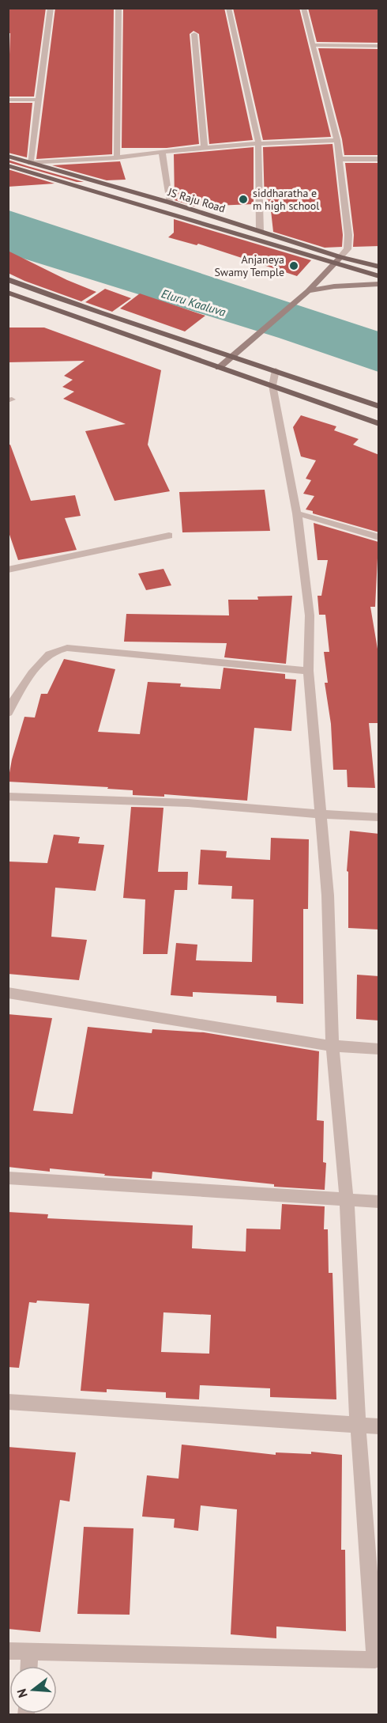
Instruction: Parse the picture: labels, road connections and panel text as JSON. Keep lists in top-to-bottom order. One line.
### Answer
{"streets":{"main road":["JS Raju Road"]},"water":["Eluru Kaaluva"],"places":["siddharatha e m high school","Anjaneya Swamy Temple"],"north":"left"}
